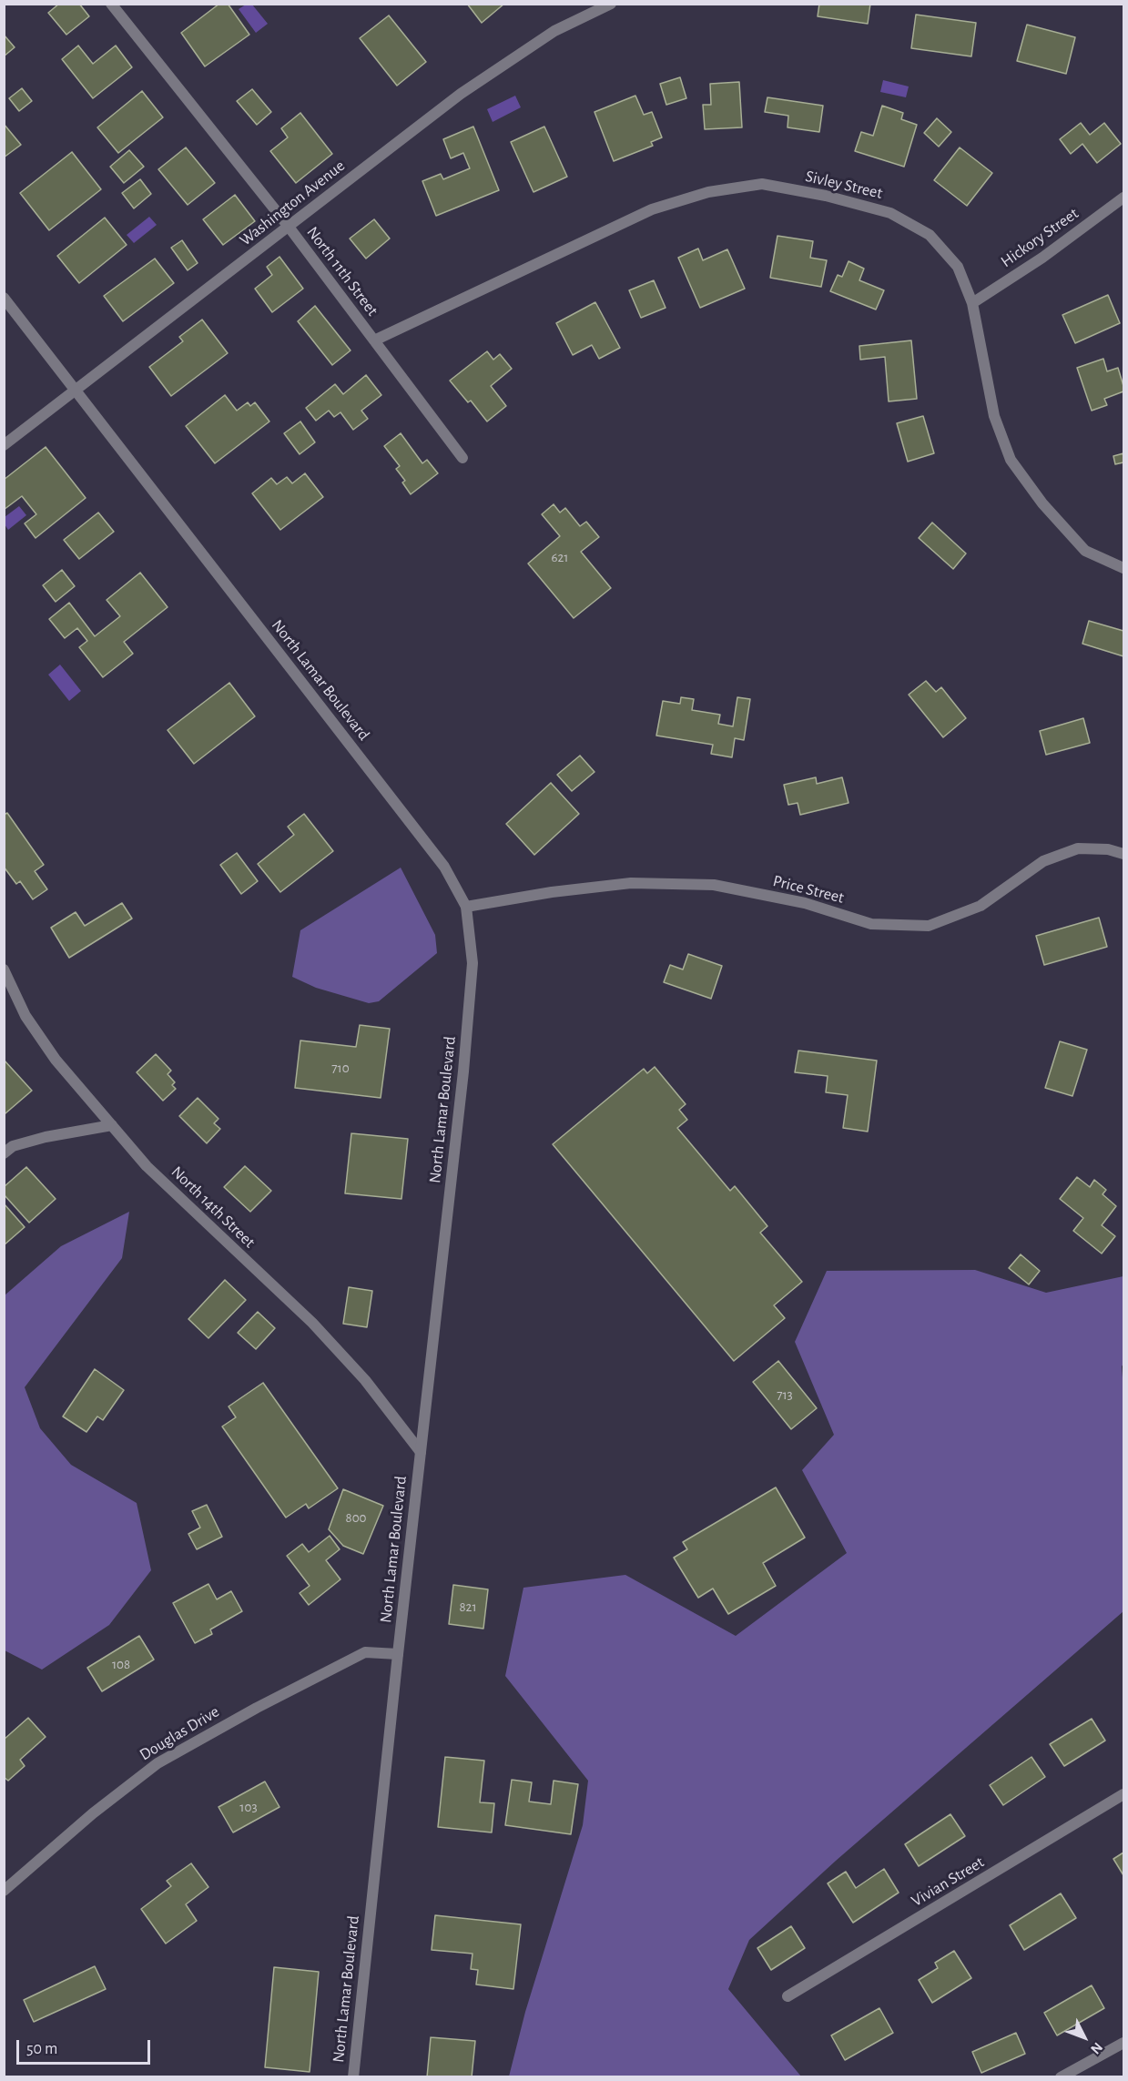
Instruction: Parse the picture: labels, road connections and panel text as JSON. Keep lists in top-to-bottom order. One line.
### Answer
{"streets":{"street":["Sivley Street","Washington Avenue","Hickory Street","North 11th Street","North Lamar Boulevard","Price Street","North 14th Street","Douglas Drive","Vivian Street"]},"crossings":[["Sivley Street","Hickory Street"],["Sivley Street","North 11th Street"],["Washington Avenue","North 11th Street"],["Washington Avenue","North Lamar Boulevard"],["North Lamar Boulevard","Price Street"],["North Lamar Boulevard","North 14th Street"],["North Lamar Boulevard","Douglas Drive"]],"house_numbers":["621","710","713","800","821","108","103"],"scale_bar":"50 m","north":"bottom right"}
